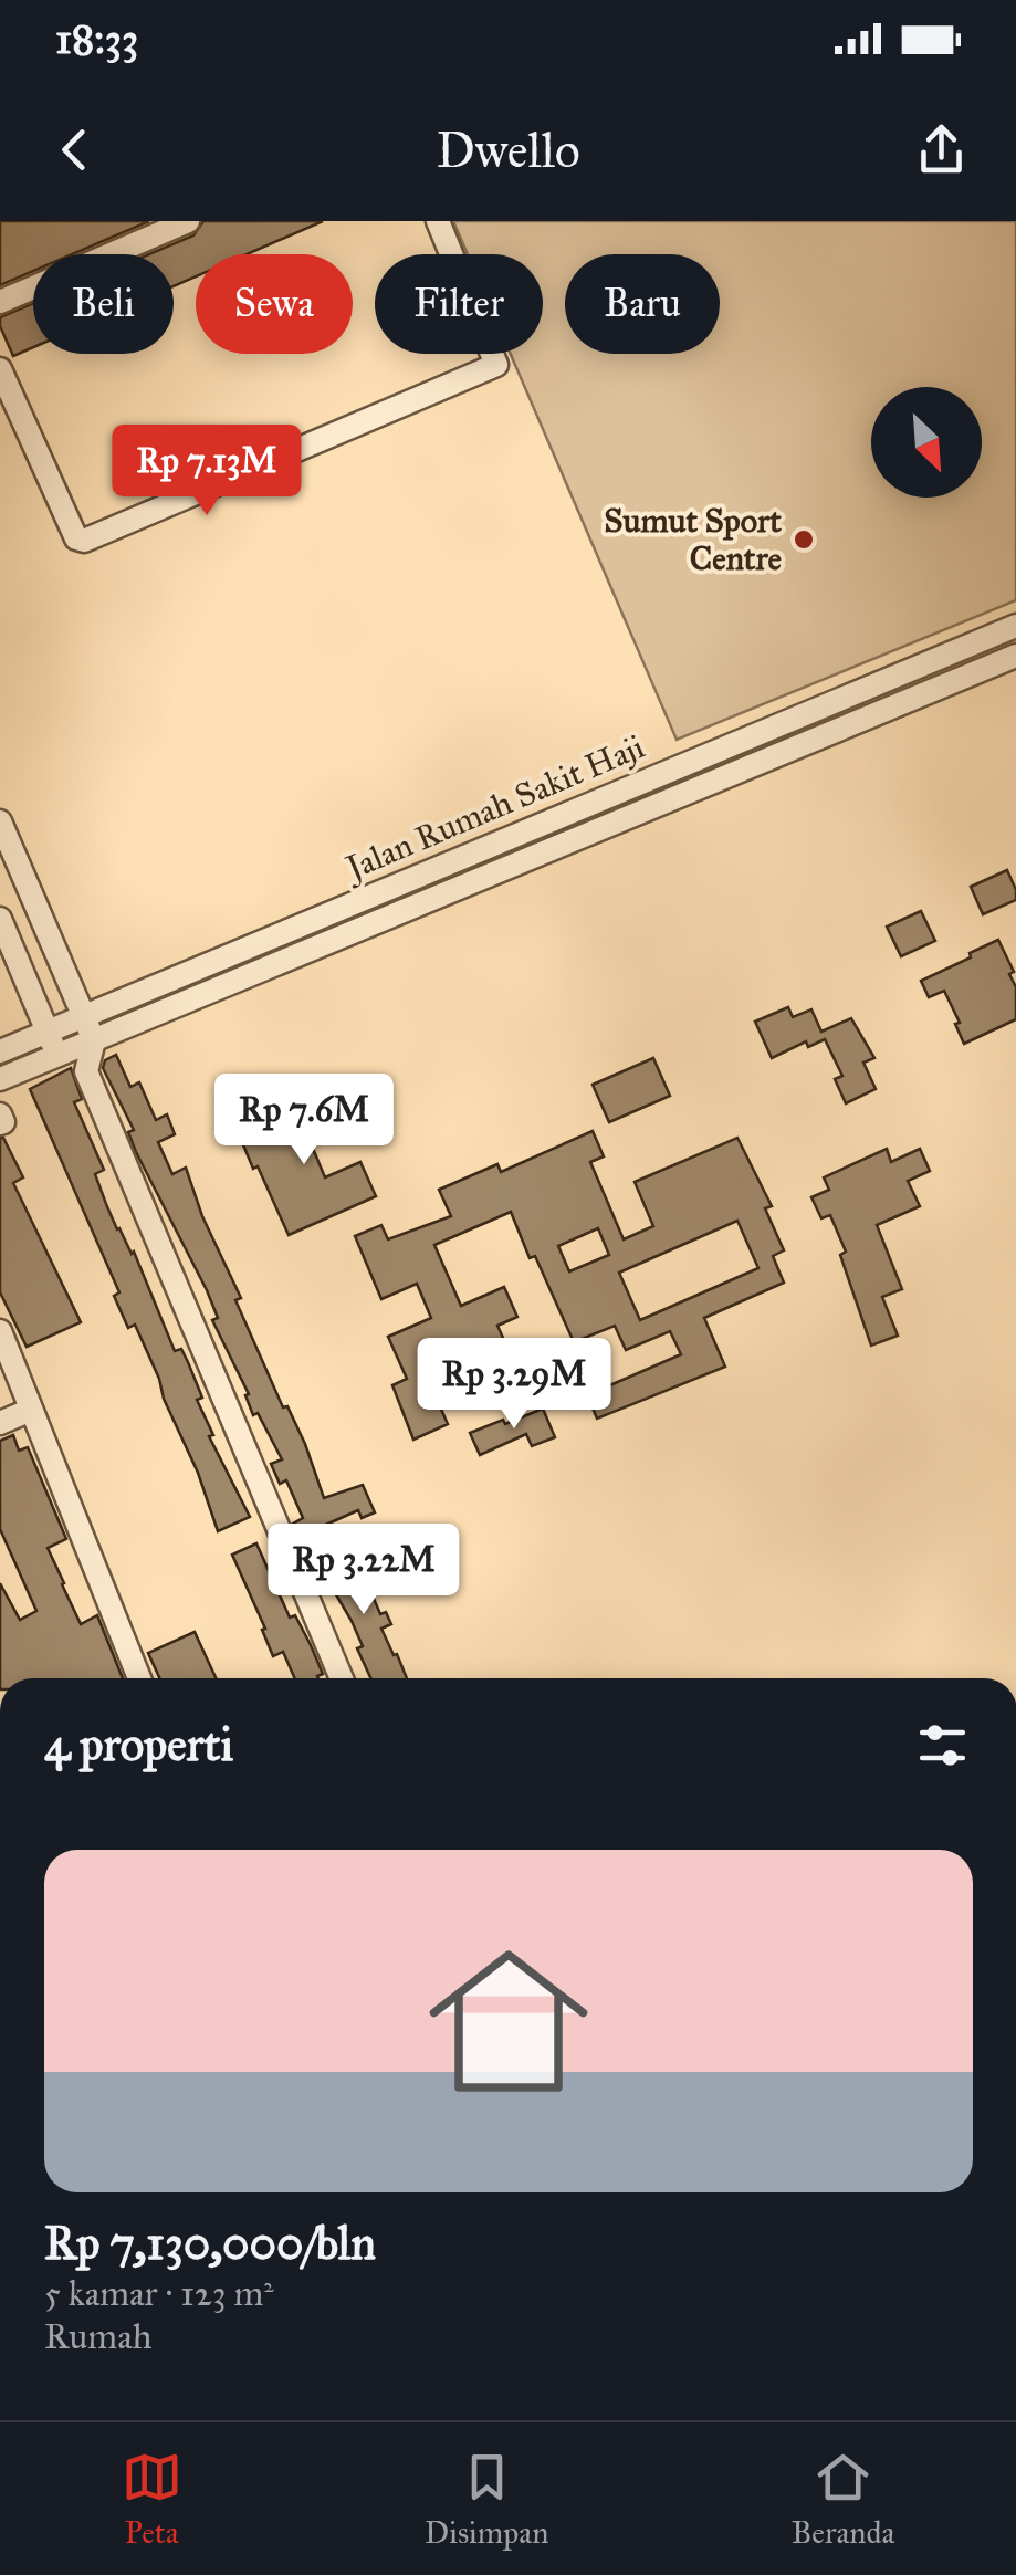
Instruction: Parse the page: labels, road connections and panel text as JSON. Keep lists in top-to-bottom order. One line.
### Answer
{"streets":{"street":["Jalan Rumah Sakit Haji"]},"places":["Sumut Sport Centre"],"north":"bottom right","page":{"status":"18:33","header":"Dwello","chip":["Beli","Sewa","Filter","Baru"],"price":["Rp 7.13M","Rp 7.6M","Rp 3.29M","Rp 3.22M"],"heading":"4 properti","list":[{"name":"Rp 7,130,000/bln","note":"5 kamar · 123 m² · Rumah"}],"tabs":["Peta","Disimpan","Beranda"]}}
